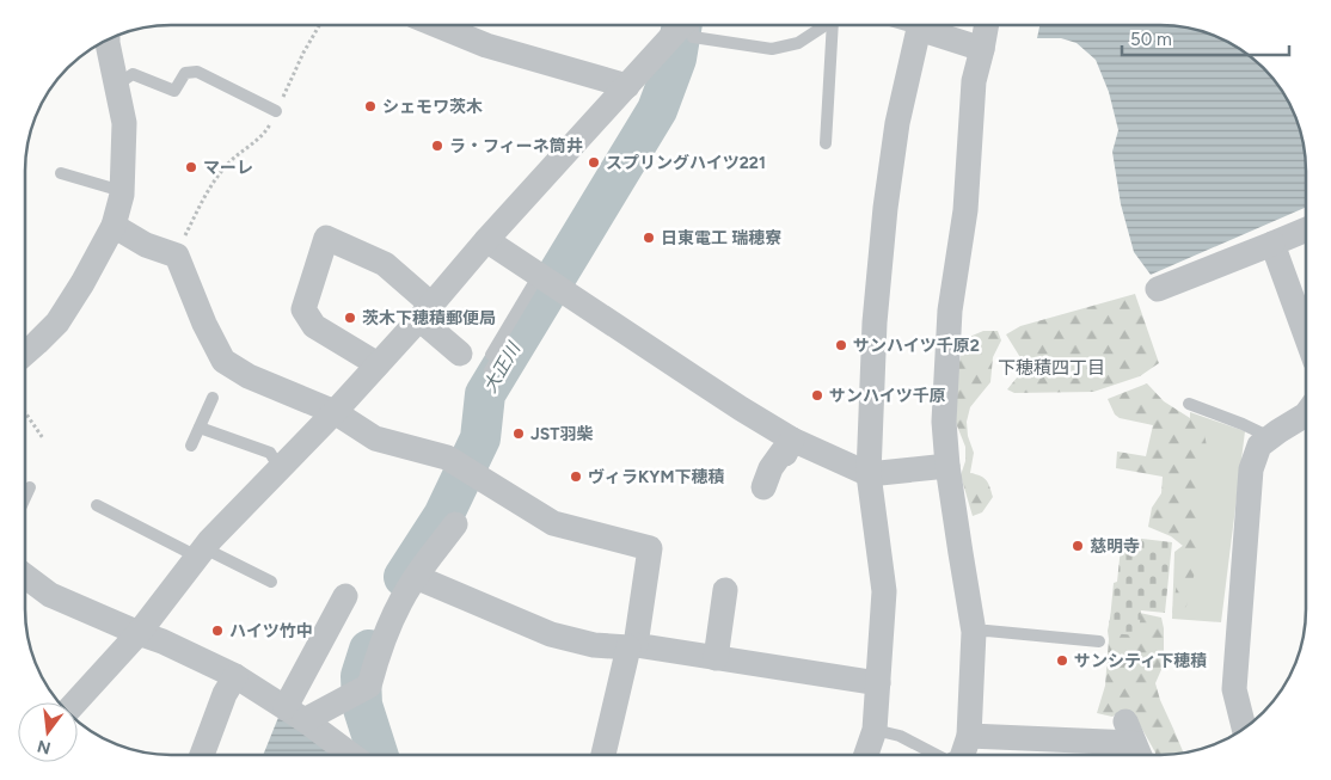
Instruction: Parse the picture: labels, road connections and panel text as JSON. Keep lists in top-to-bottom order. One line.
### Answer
{"districts":["下穂積四丁目"],"water":["大正川"],"places":["シェモワ茨木","ラ・フィーネ筒井","スプリングハイツ221","マーレ","日東電工 瑞穂寮","茨木下穂積郵便局","サンハイツ千原2","サンハイツ千原","JST羽柴","ヴィラKYM下穂積","慈明寺","ハイツ竹中","サンシティ下穂積"],"scale_bar":"50 m","north":"bottom"}
